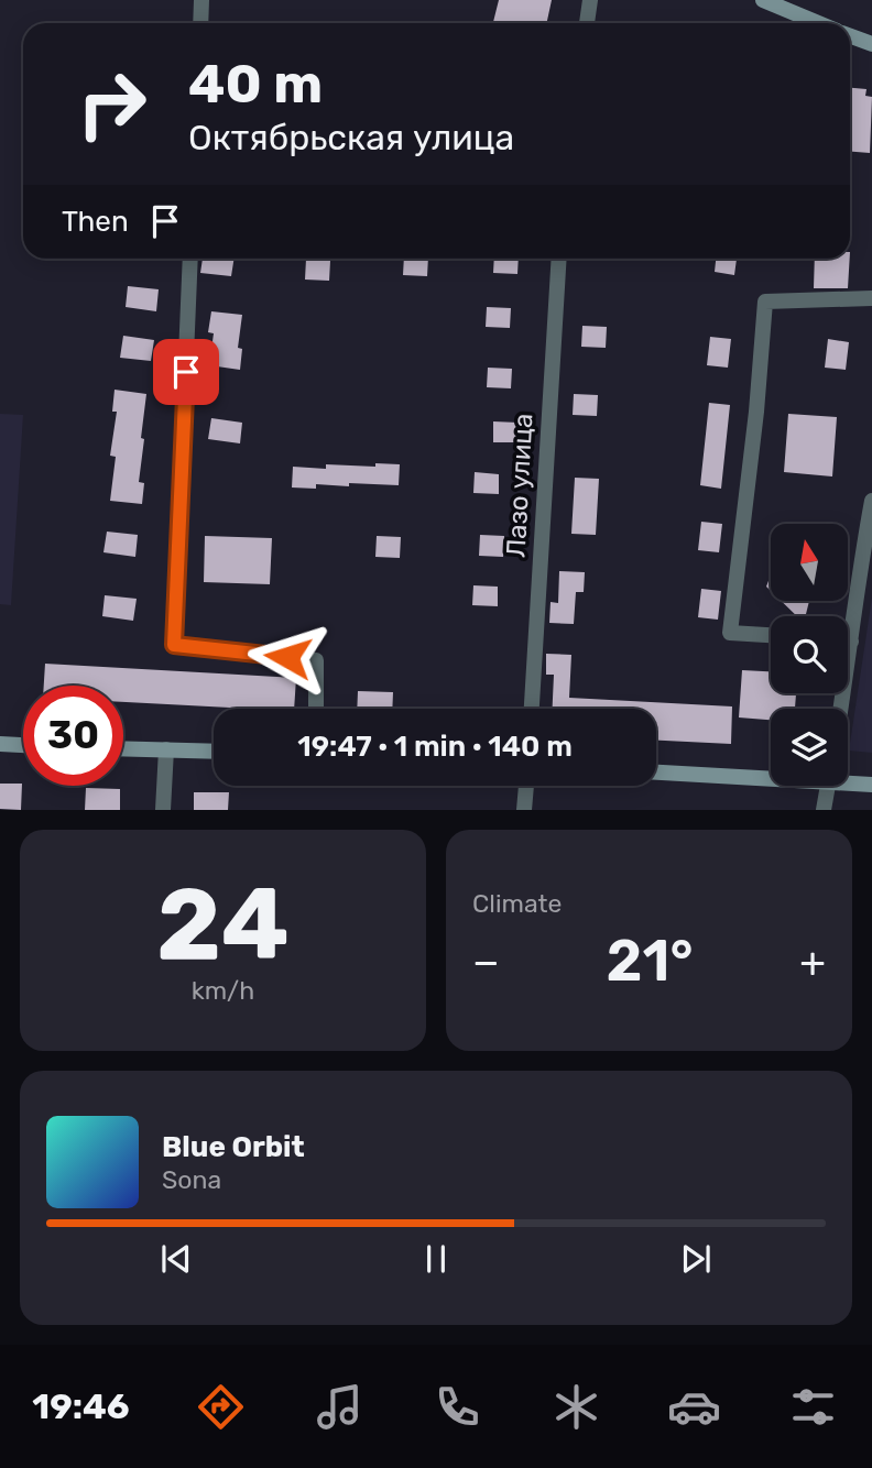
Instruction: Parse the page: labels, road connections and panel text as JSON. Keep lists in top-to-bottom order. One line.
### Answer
{"streets":{"street":["Лазо улица"]},"north":"top","page":{"turn":["40 m","Октябрьская улица"],"then":"Then","limit":"30","trip":"19:47 · 1 min · 140 m","tile":[["24","km/h"],"Climate"],"heat":["−","21°","+"],"song":["Blue Orbit","Sona"],"tabs":"19:46"}}
